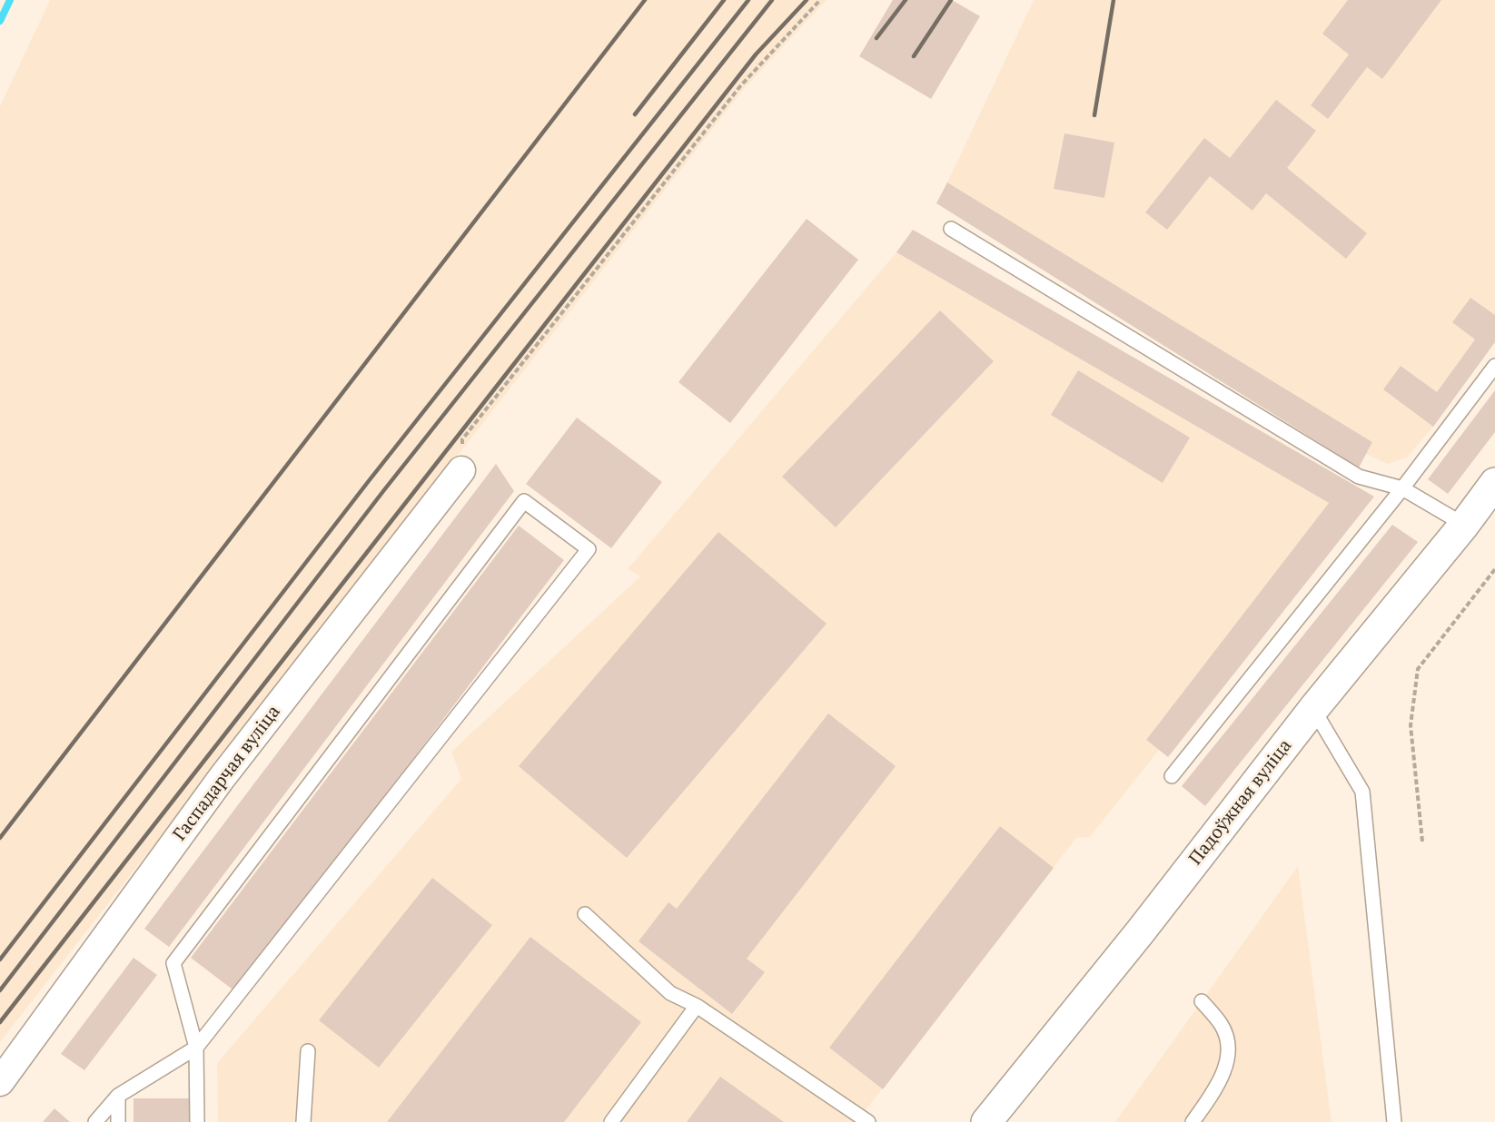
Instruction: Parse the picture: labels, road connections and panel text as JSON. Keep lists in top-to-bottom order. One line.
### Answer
{"streets":{"main road":["Падоўжная вуліца"],"street":["Гаспадарчая вуліца"]}}
